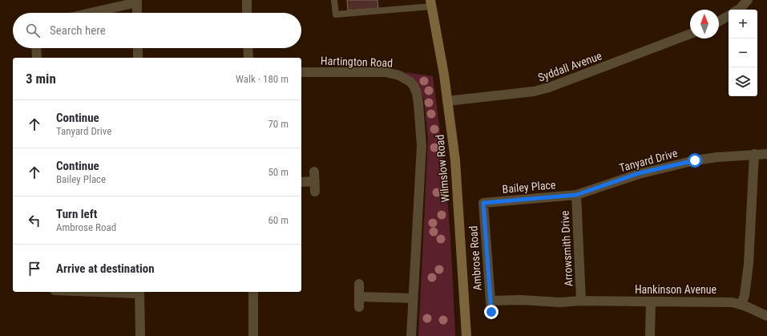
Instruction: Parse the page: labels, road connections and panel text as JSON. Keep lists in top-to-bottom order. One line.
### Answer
{"streets":{"main road":["Wilmslow Road"],"street":["Hartington Road","Syddall Avenue","Tanyard Drive","Bailey Place","Arrowsmith Drive","Ambrose Road","Hankinson Avenue"]},"crossings":[["Hartington Road","Wilmslow Road"],["Syddall Avenue","Wilmslow Road"],["Tanyard Drive","Bailey Place"],["Tanyard Drive","Arrowsmith Drive"],["Bailey Place","Arrowsmith Drive"],["Bailey Place","Ambrose Road"],["Arrowsmith Drive","Hankinson Avenue"],["Ambrose Road","Hankinson Avenue"]],"north":"top","page":{"map_buttons":["+","−"],"search":"Search here","heading":["3 min","Walk · 180 m"],"list":[["Continue","Tanyard Drive","70 m"],["Continue","Bailey Place","50 m"],["Turn left","Ambrose Road","60 m"],"Arrive at destination"]}}
